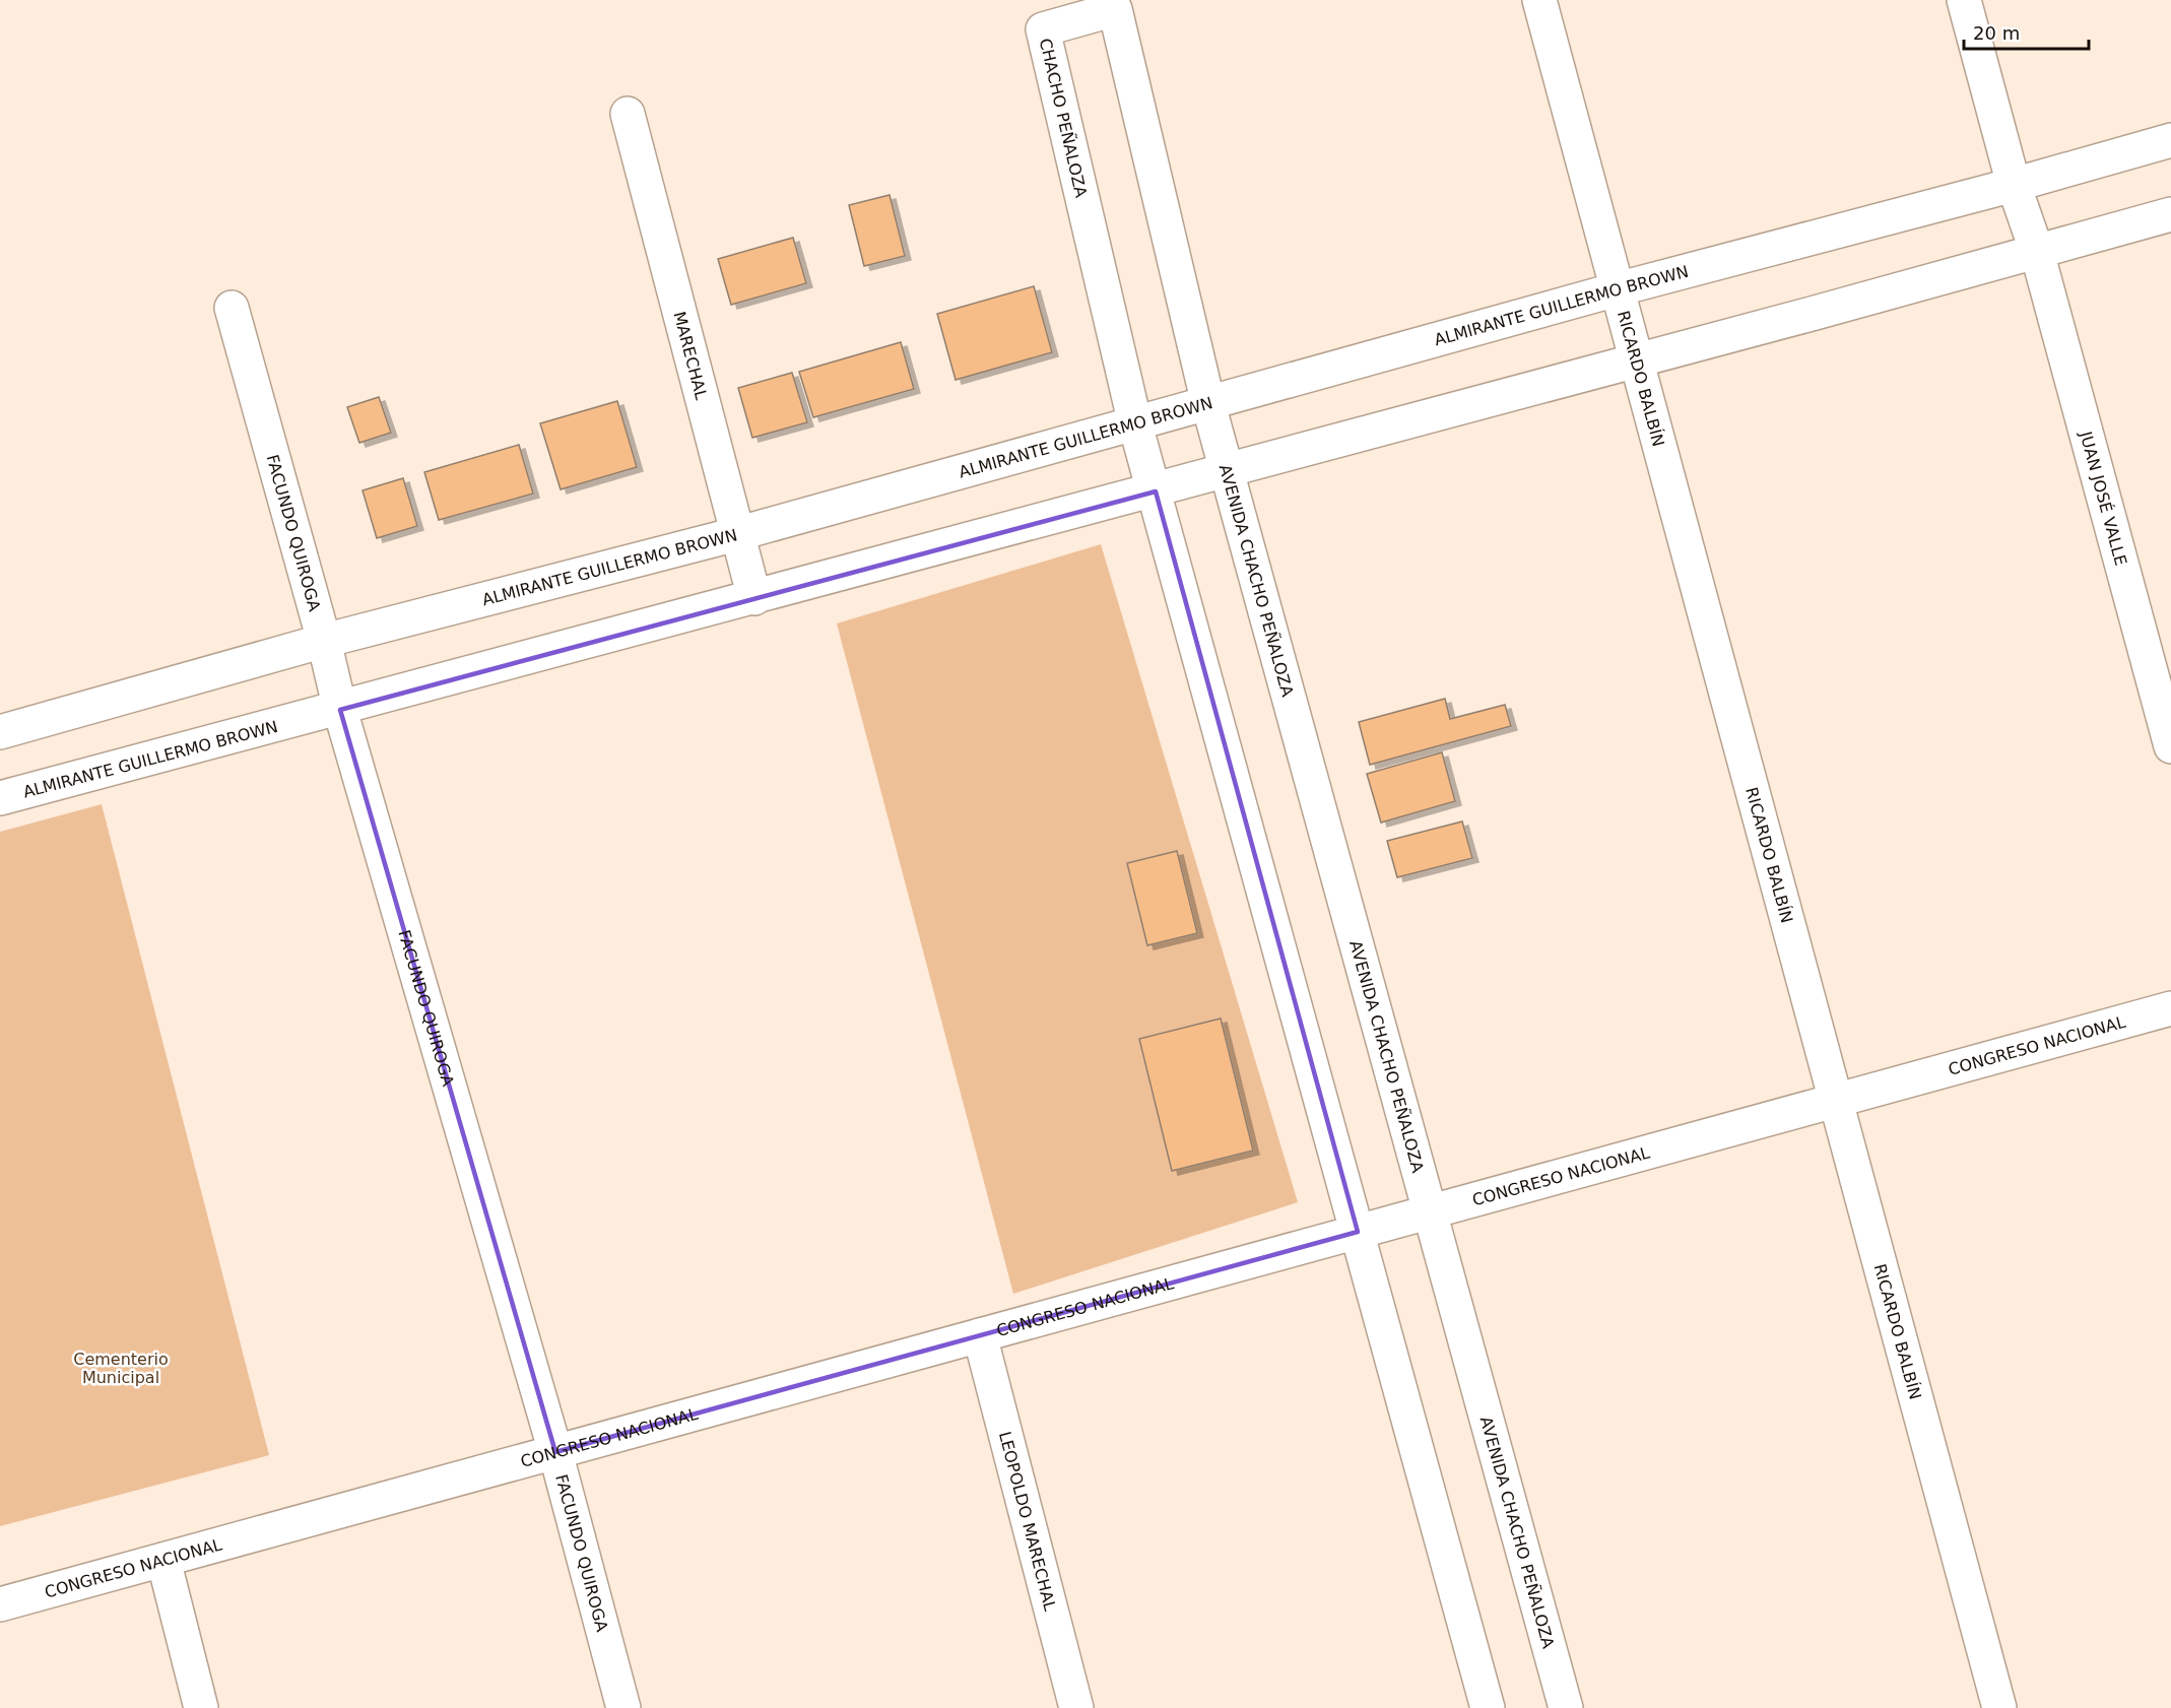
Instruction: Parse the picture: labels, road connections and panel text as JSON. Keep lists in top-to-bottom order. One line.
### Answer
{"streets":{"street":["CHACHO PEÑALOZA","ALMIRANTE GUILLERMO BROWN","MARECHAL","RICARDO BALBÍN","JUAN JOSÉ VALLE","FACUNDO QUIROGA","AVENIDA CHACHO PEÑALOZA","CONGRESO NACIONAL","LEOPOLDO MARECHAL"]},"crossings":[["CHACHO PEÑALOZA","ALMIRANTE GUILLERMO BROWN"],["CHACHO PEÑALOZA","AVENIDA CHACHO PEÑALOZA"],["ALMIRANTE GUILLERMO BROWN","MARECHAL"],["ALMIRANTE GUILLERMO BROWN","RICARDO BALBÍN"],["ALMIRANTE GUILLERMO BROWN","JUAN JOSÉ VALLE"],["ALMIRANTE GUILLERMO BROWN","FACUNDO QUIROGA"],["ALMIRANTE GUILLERMO BROWN","AVENIDA CHACHO PEÑALOZA"],["RICARDO BALBÍN","CONGRESO NACIONAL"],["FACUNDO QUIROGA","CONGRESO NACIONAL"],["AVENIDA CHACHO PEÑALOZA","CONGRESO NACIONAL"],["CONGRESO NACIONAL","LEOPOLDO MARECHAL"]],"parks":["Cementerio Municipal"],"scale_bar":"20 m"}
